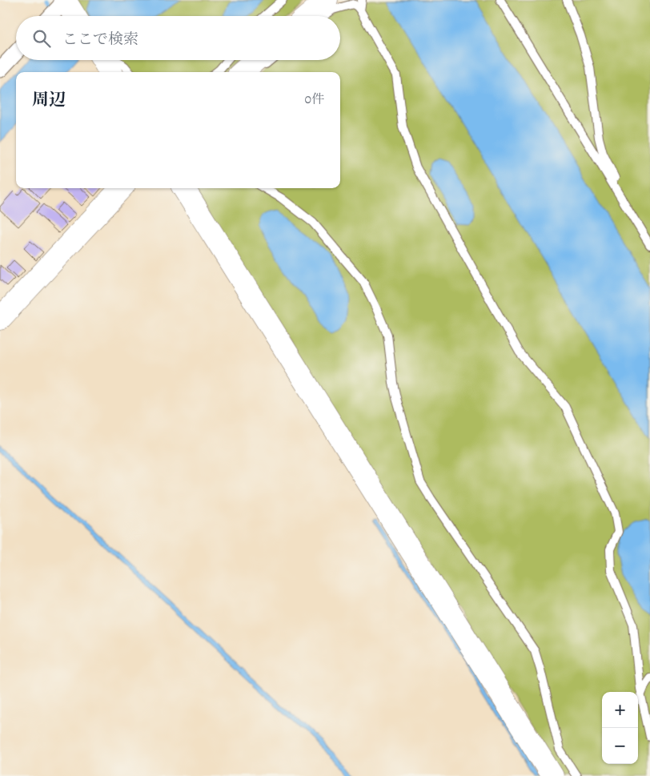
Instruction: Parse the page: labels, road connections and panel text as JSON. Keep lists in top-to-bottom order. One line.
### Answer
{"page":{"search":"ここで検索","heading":["周辺","0件"],"map_buttons":["+","−"]}}
